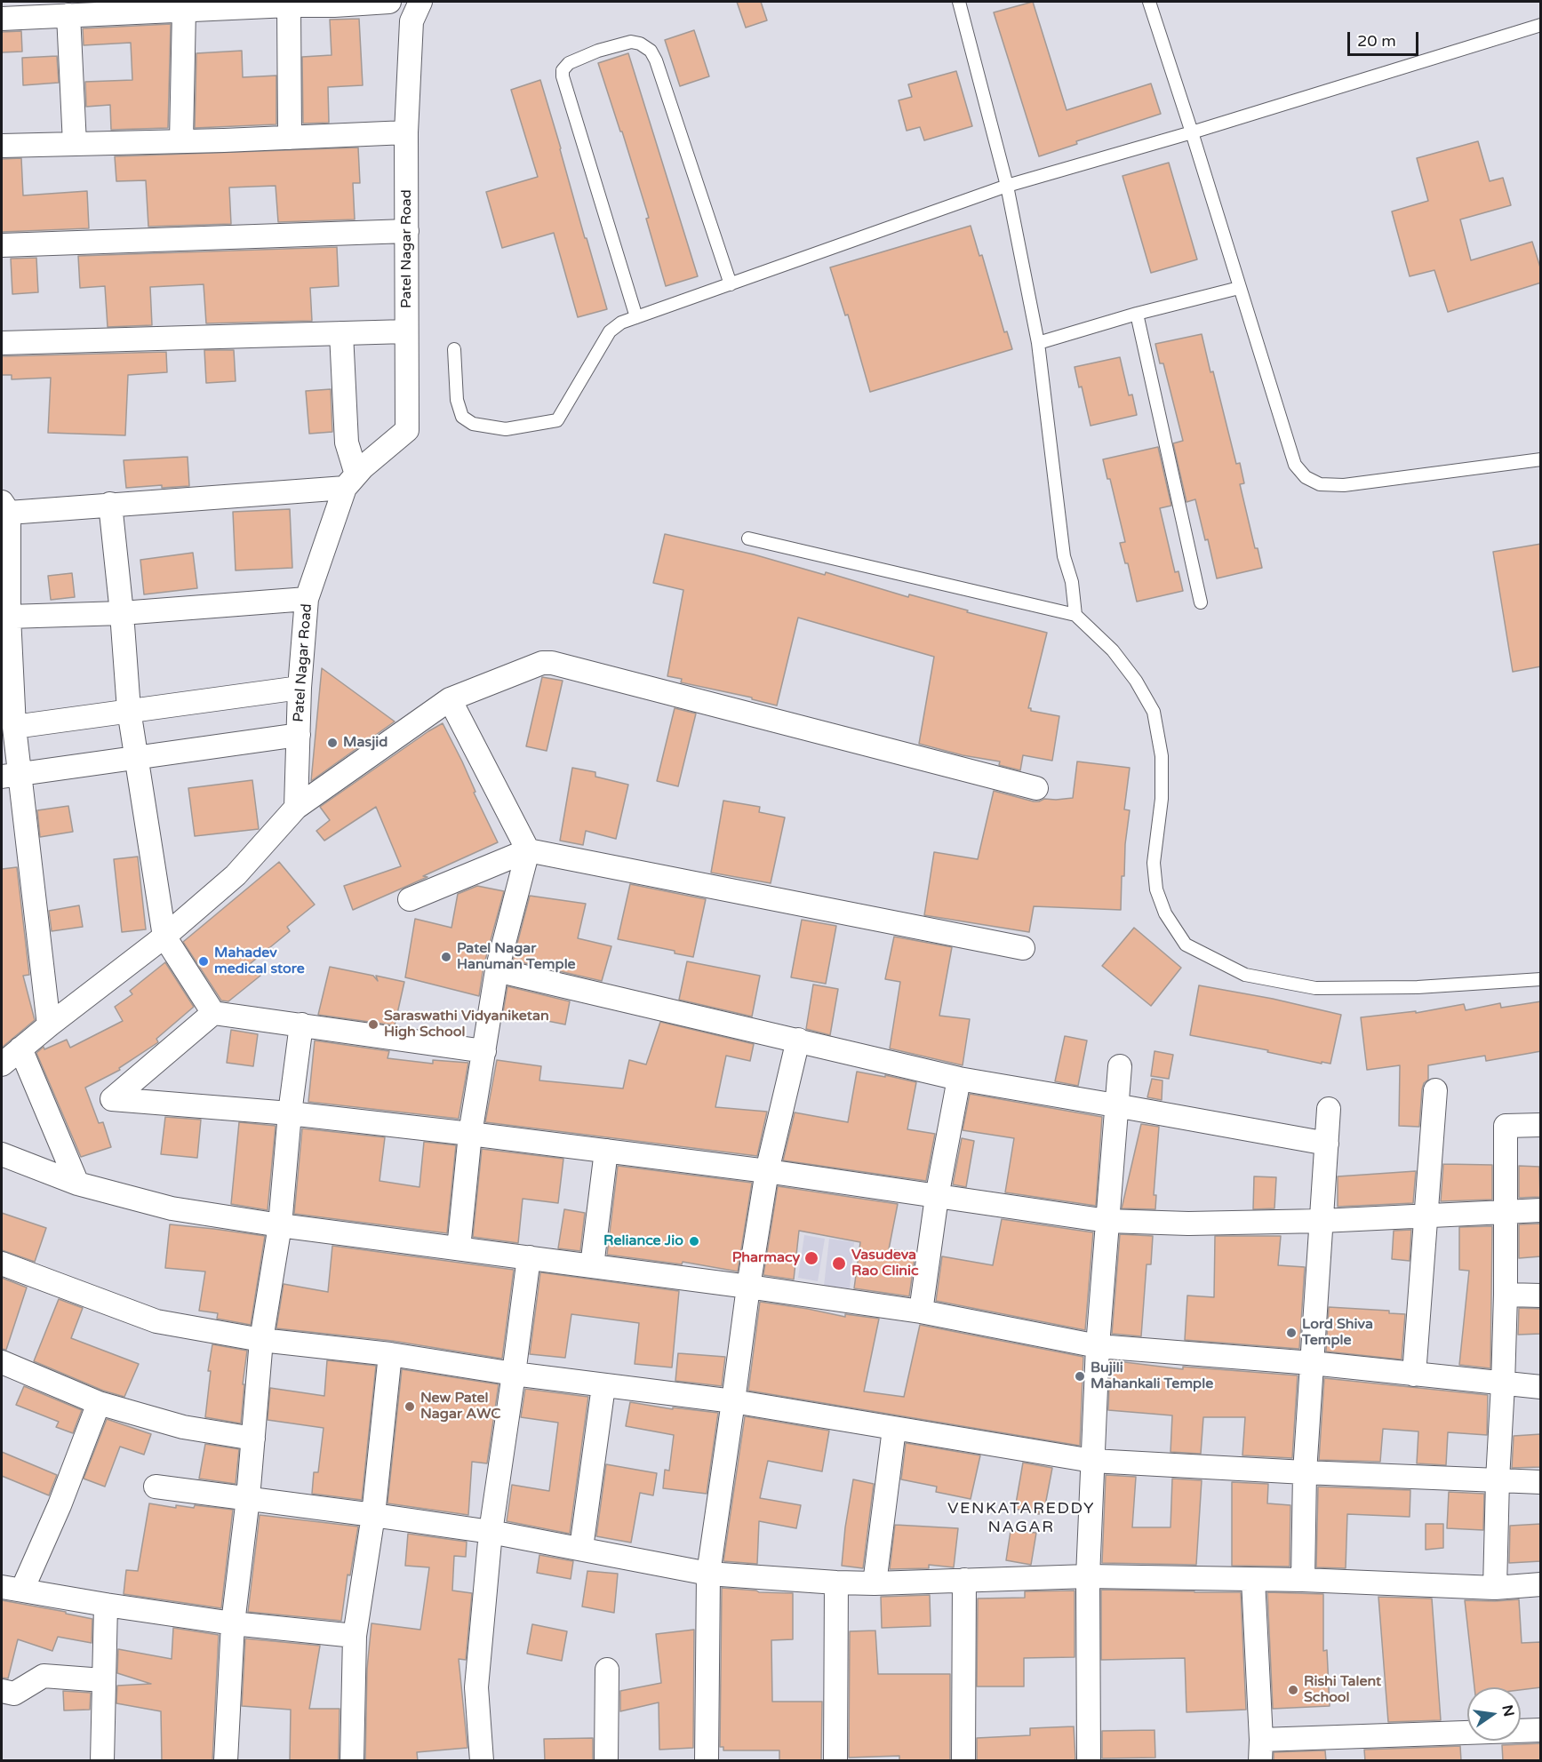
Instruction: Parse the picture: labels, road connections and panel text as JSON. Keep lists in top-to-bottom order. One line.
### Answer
{"streets":{"street":["Patel Nagar Road"]},"districts":["VENKATAREDDY NAGAR"],"places":["Masjid","Patel Nagar Hanuman Temple","Mahadev medical store","Saraswathi Vidyaniketan High School","Reliance Jio","Pharmacy","Vasudeva Rao Clinic","Lord Shiva Temple","Bujili Mahankali Temple","New Patel Nagar AWC","Rishi Talent School"],"scale_bar":"20 m","north":"right"}
